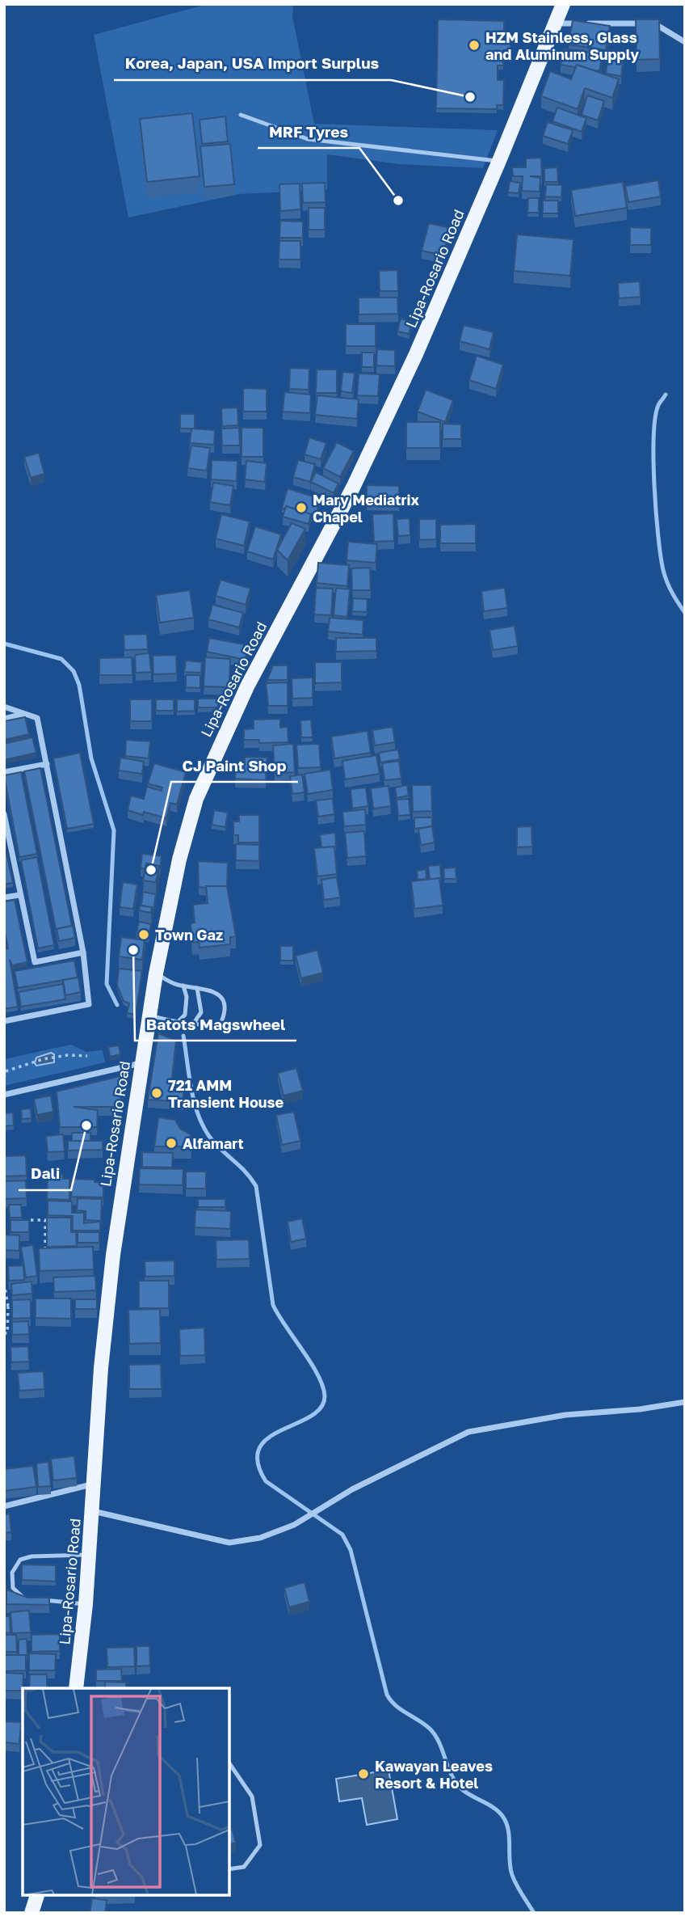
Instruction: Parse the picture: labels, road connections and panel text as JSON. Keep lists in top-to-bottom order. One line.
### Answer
{"streets":{"main road":["Lipa-Rosario Road"]},"places":["HZM Stainless, Glass and Aluminum Supply","Korea, Japan, USA Import Surplus","MRF Tyres","Mary Mediatrix Chapel","CJ Paint Shop","Town Gaz","Batots Magswheel","721 AMM Transient House","Dali","Alfamart","Kawayan Leaves Resort & Hotel"]}
